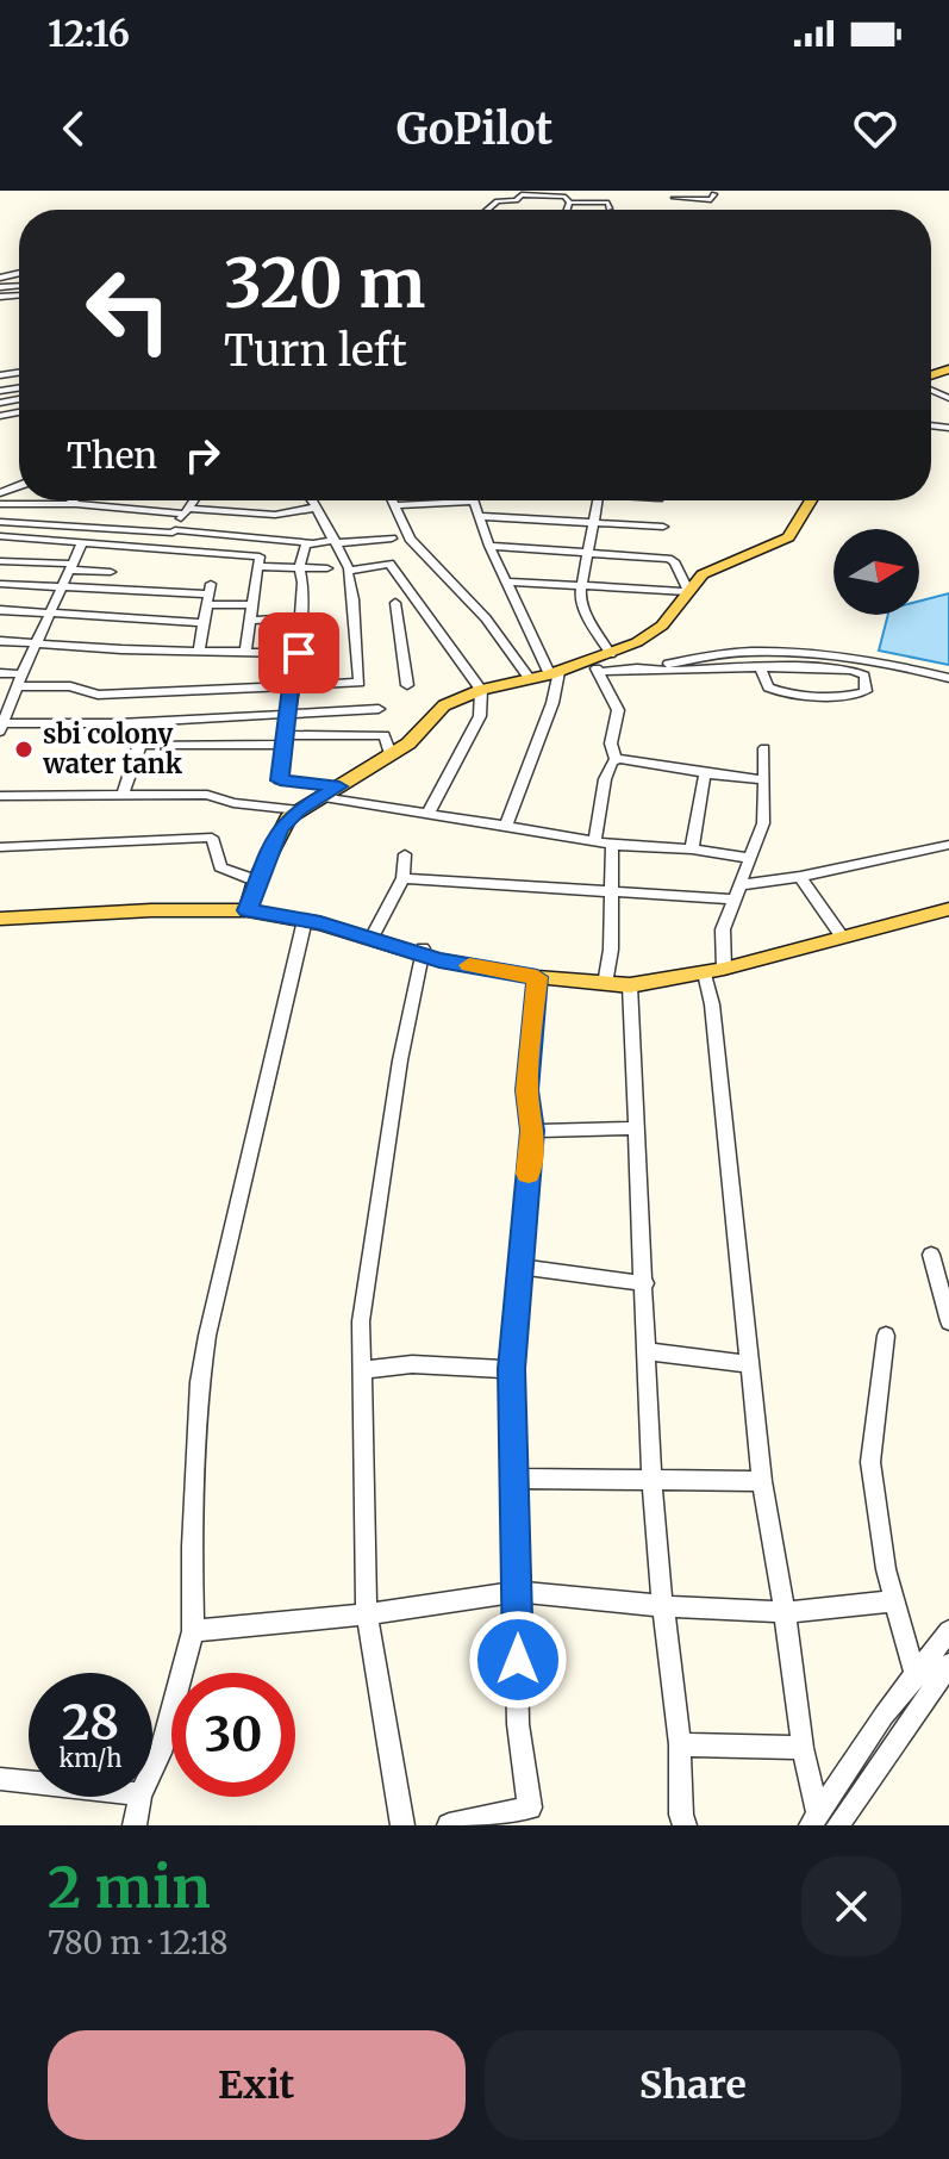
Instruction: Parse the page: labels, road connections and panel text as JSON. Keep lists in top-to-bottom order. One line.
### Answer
{"places":["sbi colony water tank"],"north":"right","page":{"status":"12:16","header":"GoPilot","turn":["320 m","Turn left"],"then":"Then","speed":"28 km/h","limit":"30","heading":["2 min","780 m · 12:18"],"buttons":["Exit","Share"]}}
